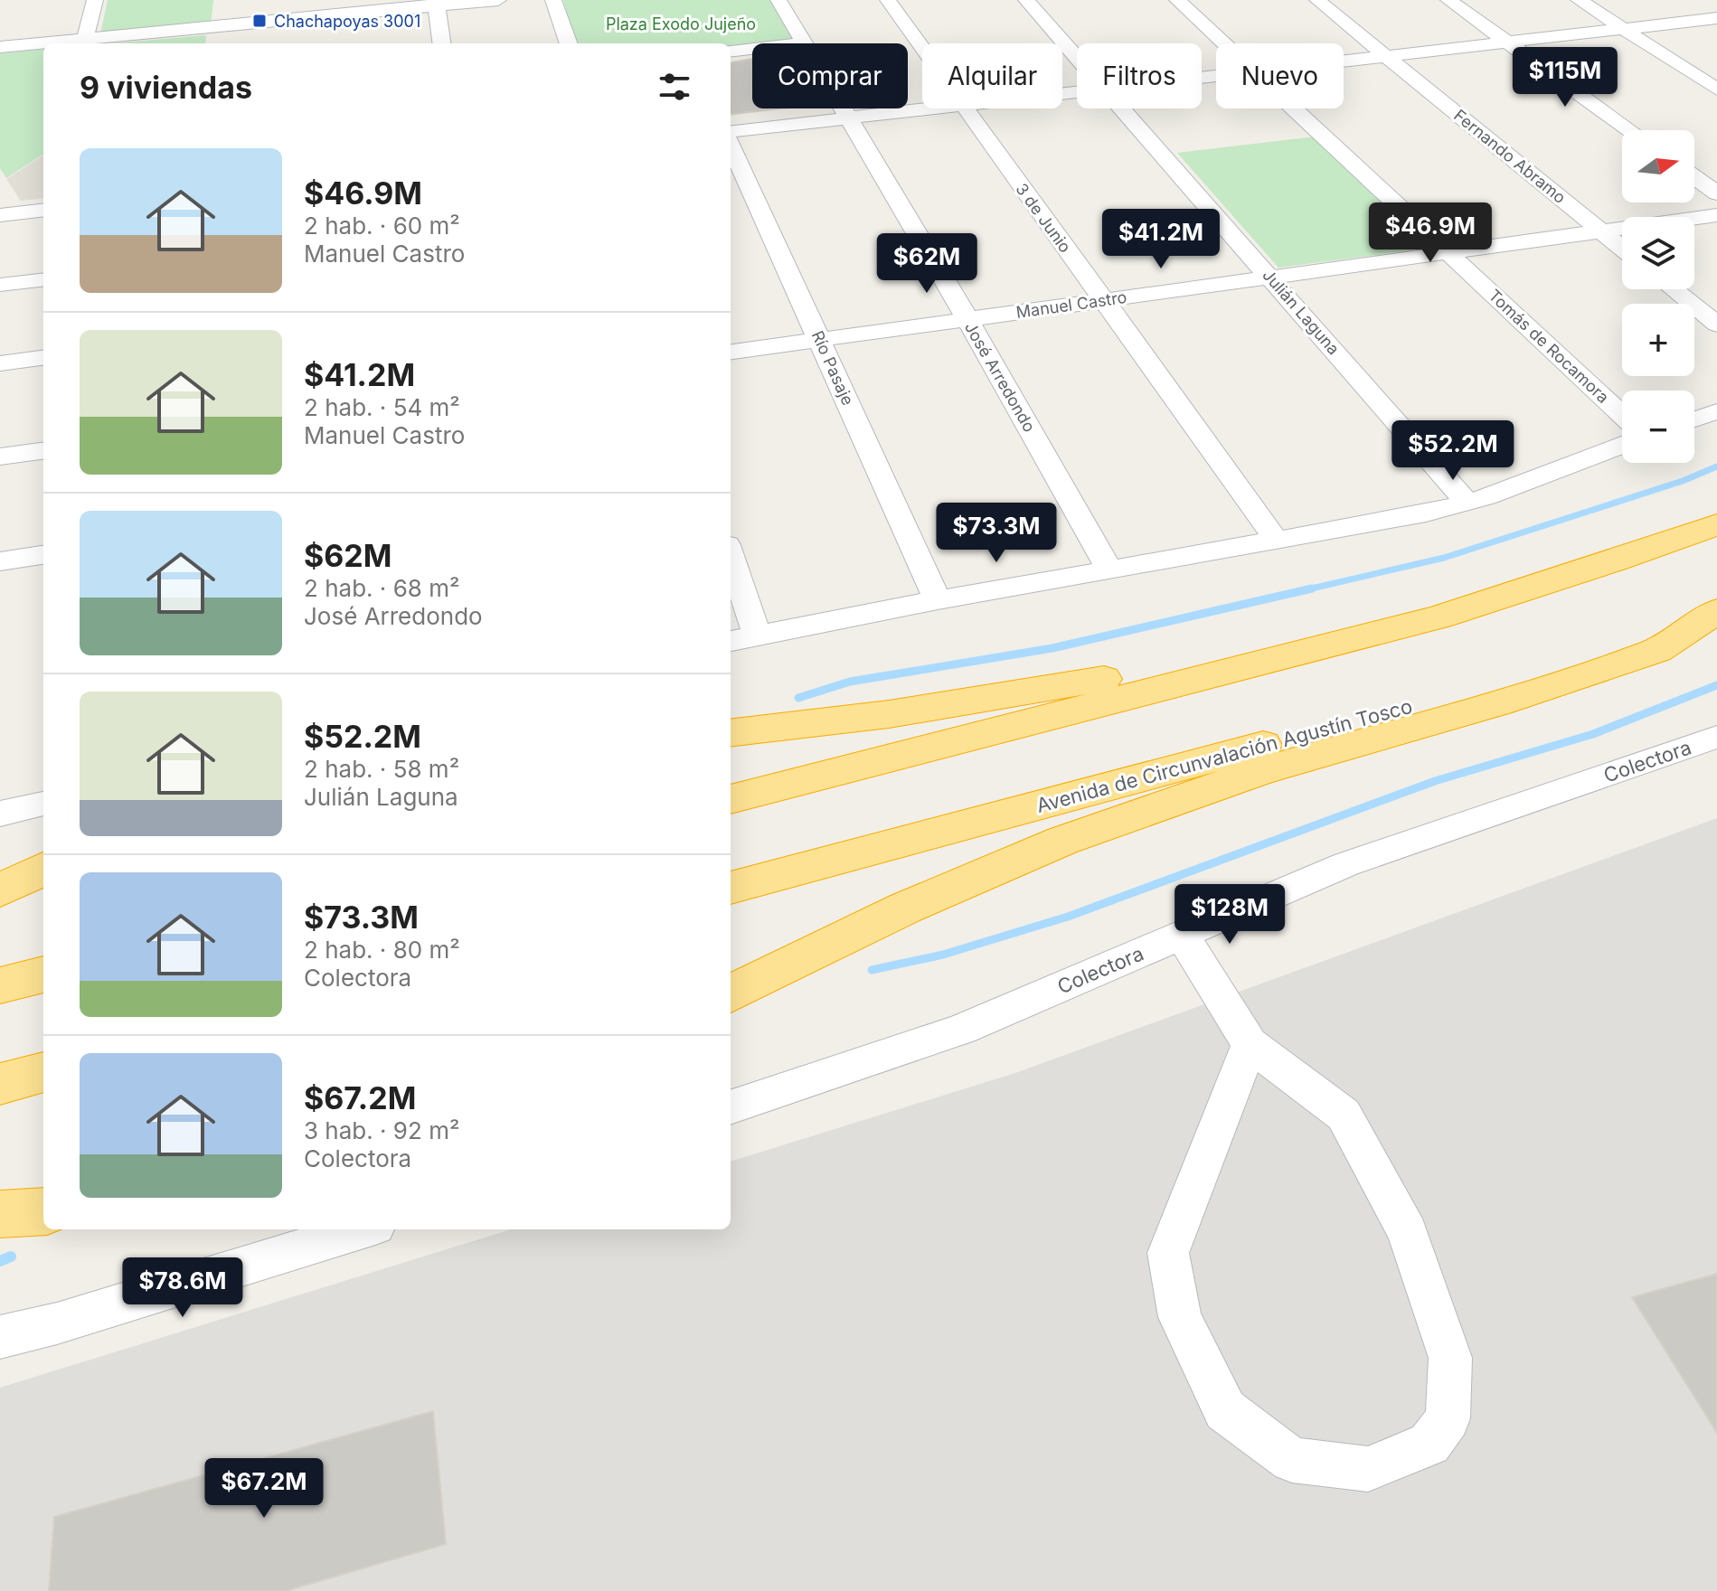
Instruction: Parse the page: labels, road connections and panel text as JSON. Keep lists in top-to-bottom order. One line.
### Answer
{"streets":{"highway":["Avenida de Circunvalación Agustín Tosco"],"street":["Fernando Abramo","3 de Junio","Manuel Castro","Julián Laguna","Tomás de Rocamora","Río Pasaje","José Arredondo","Colectora"]},"crossings":[["Fernando Abramo","Manuel Castro"],["3 de Junio","Manuel Castro"],["Manuel Castro","Julián Laguna"],["Manuel Castro","Tomás de Rocamora"],["Manuel Castro","Río Pasaje"],["Manuel Castro","José Arredondo"]],"parks":["Plaza Exodo Jujeño"],"places":{"transit":["Chachapoyas 3001"]},"north":"right","page":{"chip":["Comprar","Alquilar","Filtros","Nuevo"],"heading":"9 viviendas","price":["$115M","$46.9M","$41.2M","$62M","$52.2M","$73.3M","$128M","$78.6M","$67.2M"],"map_buttons":["+","−"],"list":[{"name":"$46.9M","note":"2 hab. · 60 m² · Manuel Castro"},{"name":"$41.2M","note":"2 hab. · 54 m² · Manuel Castro"},{"name":"$62M","note":"2 hab. · 68 m² · José Arredondo"},{"name":"$52.2M","note":"2 hab. · 58 m² · Julián Laguna"},{"name":"$73.3M","note":"2 hab. · 80 m² · Colectora"},{"name":"$67.2M","note":"3 hab. · 92 m² · Colectora"}]}}
